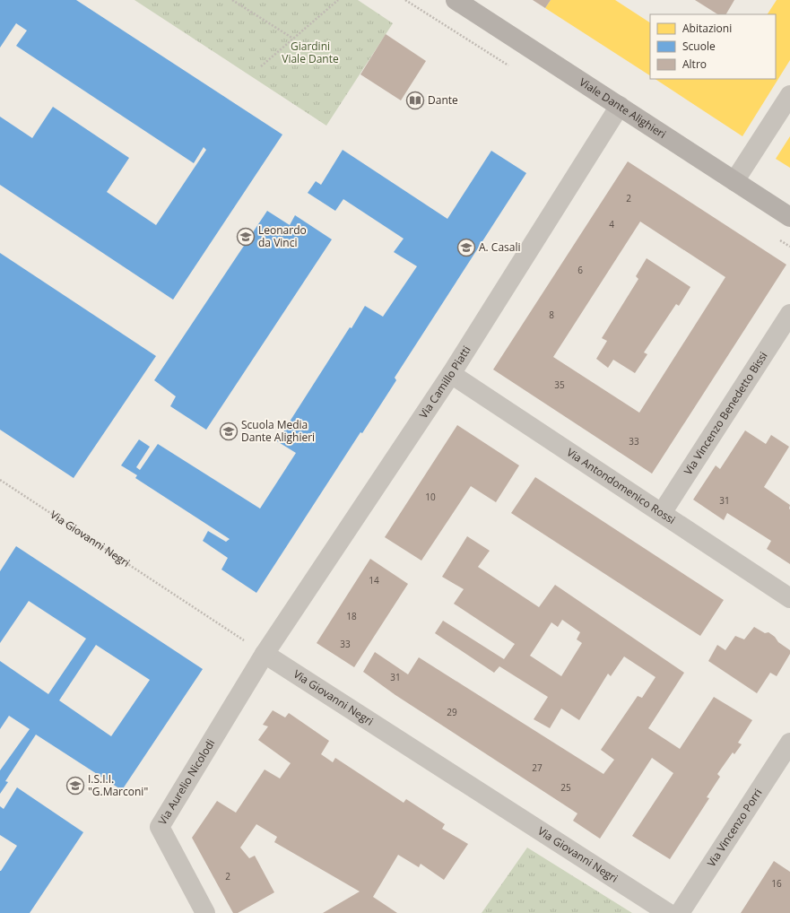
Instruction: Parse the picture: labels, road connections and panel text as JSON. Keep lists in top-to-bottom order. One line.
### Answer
{"streets":{"main road":["Viale Dante Alighieri"],"street":["Via Camillo Piatti","Via Vincenzo Benedetto Bissi","Via Antondomenico Rossi","Via Giovanni Negri","Via Aurelio Nicolodi","Via Vincenzo Porri"]},"crossings":[["Viale Dante Alighieri","Via Camillo Piatti"],["Via Camillo Piatti","Via Antondomenico Rossi"],["Via Camillo Piatti","Via Giovanni Negri"],["Via Camillo Piatti","Via Aurelio Nicolodi"],["Via Vincenzo Benedetto Bissi","Via Antondomenico Rossi"],["Via Giovanni Negri","Via Aurelio Nicolodi"]],"parks":["Giardini Viale Dante"],"places":{"library":["Dante"],"school or university":["Leonardo da Vinci","A. Casali","Scuola Media Dante Alighieri","I.S.I.I. \"G.Marconi\""]},"house_numbers":["2","4","6","8","35","33","10","31","14","18","33","31","29","27","25","2","16"],"legend":["Abitazioni","Scuole","Altro"]}
